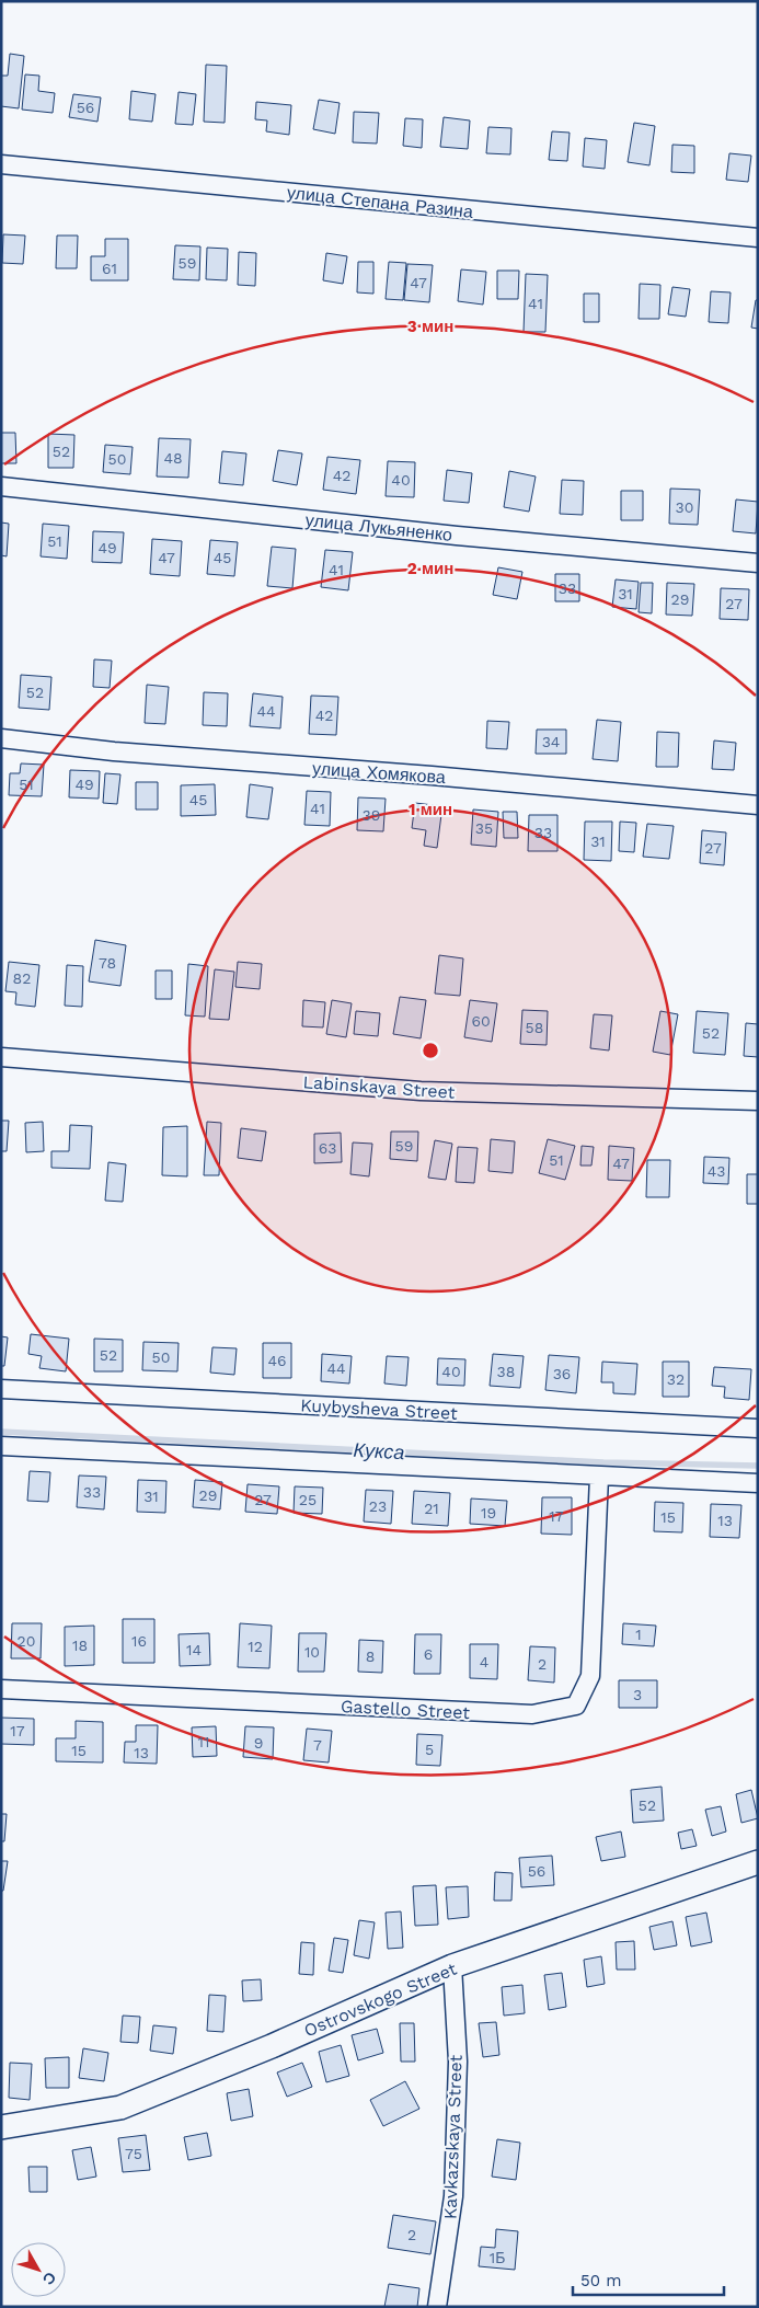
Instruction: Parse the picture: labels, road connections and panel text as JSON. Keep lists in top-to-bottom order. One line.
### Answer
{"streets":{"street":["улица Степана Разина","улица Лукьяненко","улица Хомякова","Labinskaya Street","Kuybysheva Street","Gastello Street","Ostrovskogo Street","Kavkazskaya Street"]},"crossings":[["Ostrovskogo Street","Kavkazskaya Street"]],"water":["Кукса"],"house_numbers":["56","59","61","47","41","52","48","50","42","40","30","51","49","47","45","41","33","31","29","27","52","44","42","34","51","49","45","41","39","35","33","31","27","78","82","60","58","52","59","63","51","47","43","52","50","46","44","40","38","36","32","33","29","31","27","25","23","21","19","17","15","13","1","20","16","18","12","14","10","6","8","4","2","3","17","11","9","7","5","15","13","52","56","75","2","1Б"],"scale_bar":"50 m","north":"bottom right","rings":["3 мин","2 мин","1 мин"]}
